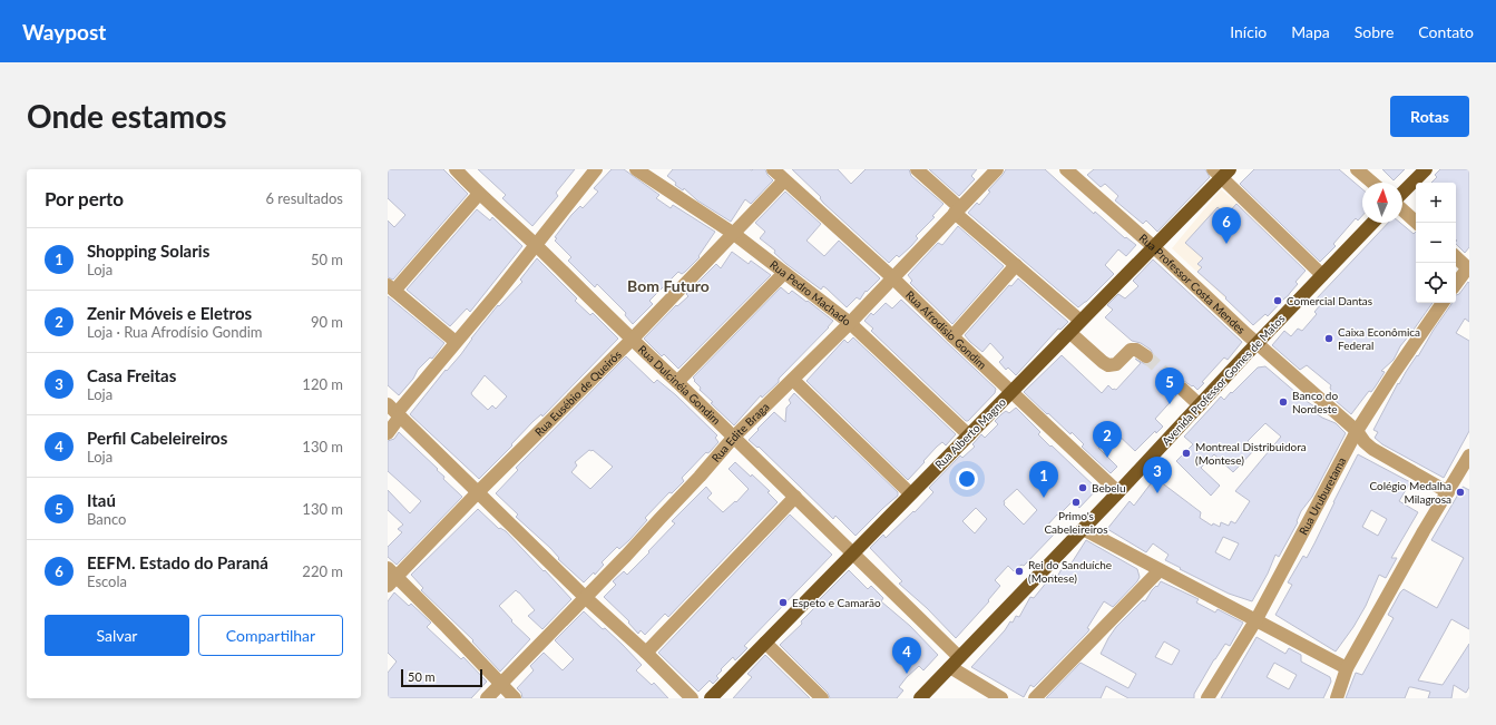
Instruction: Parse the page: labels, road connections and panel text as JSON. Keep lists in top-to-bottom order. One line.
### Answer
{"streets":{"main road":["Avenida Professor Gomes de Matos","Rua Alberto Magno"],"street":["Rua Professor Costa Mendes","Rua Pedro Machado","Rua Afrodísio Gondim","Rua Dulcinéia Gondim","Rua Eusébio de Queirós","Rua Edite Braga","Rua Uruburetama"]},"crossings":[["Rua Professor Costa Mendes","Avenida Professor Gomes de Matos"],["Rua Professor Costa Mendes","Rua Alberto Magno"],["Rua Professor Costa Mendes","Rua Uruburetama"],["Rua Pedro Machado","Rua Eusébio de Queirós"],["Rua Pedro Machado","Rua Edite Braga"],["Rua Pedro Machado","Rua Alberto Magno"],["Rua Afrodísio Gondim","Avenida Professor Gomes de Matos"],["Rua Afrodísio Gondim","Rua Eusébio de Queirós"],["Rua Afrodísio Gondim","Rua Edite Braga"],["Rua Afrodísio Gondim","Rua Alberto Magno"],["Avenida Professor Gomes de Matos","Rua Dulcinéia Gondim"],["Rua Dulcinéia Gondim","Rua Eusébio de Queirós"],["Rua Dulcinéia Gondim","Rua Edite Braga"],["Rua Dulcinéia Gondim","Rua Alberto Magno"]],"districts":["Bom Futuro"],"places":["Comercial Dantas","Caixa Econômica Federal","Banco do Nordeste","Montreal Distribuidora (Montese)","Bebelu","Colégio Medalha Milagrosa","Primo's Cabeleireiros","Rei do Sanduíche (Montese)","Espeto e Camarão"],"scale_bar":"50 m","north":"top","page":{"header":"Waypost","nav":["Início","Mapa","Sobre","Contato"],"buttons":["Rotas",["Salvar","Compartilhar"]],"title":"Onde estamos","heading":["Por perto","6 resultados"],"map_buttons":["+","−"],"pins":["6","5","2","3","1","4"],"list":[{"mark":"1","name":"Shopping Solaris","note":"Loja","value":"50 m"},{"mark":"2","name":"Zenir Móveis e Eletros","note":"Loja · Rua Afrodísio Gondim","value":"90 m"},{"mark":"3","name":"Casa Freitas","note":"Loja","value":"120 m"},{"mark":"4","name":"Perfil Cabeleireiros","note":"Loja","value":"130 m"},{"mark":"5","name":"Itaú","note":"Banco","value":"130 m"},{"mark":"6","name":"EEFM. Estado do Paraná","note":"Escola","value":"220 m"}],"scale":"50 m"}}
